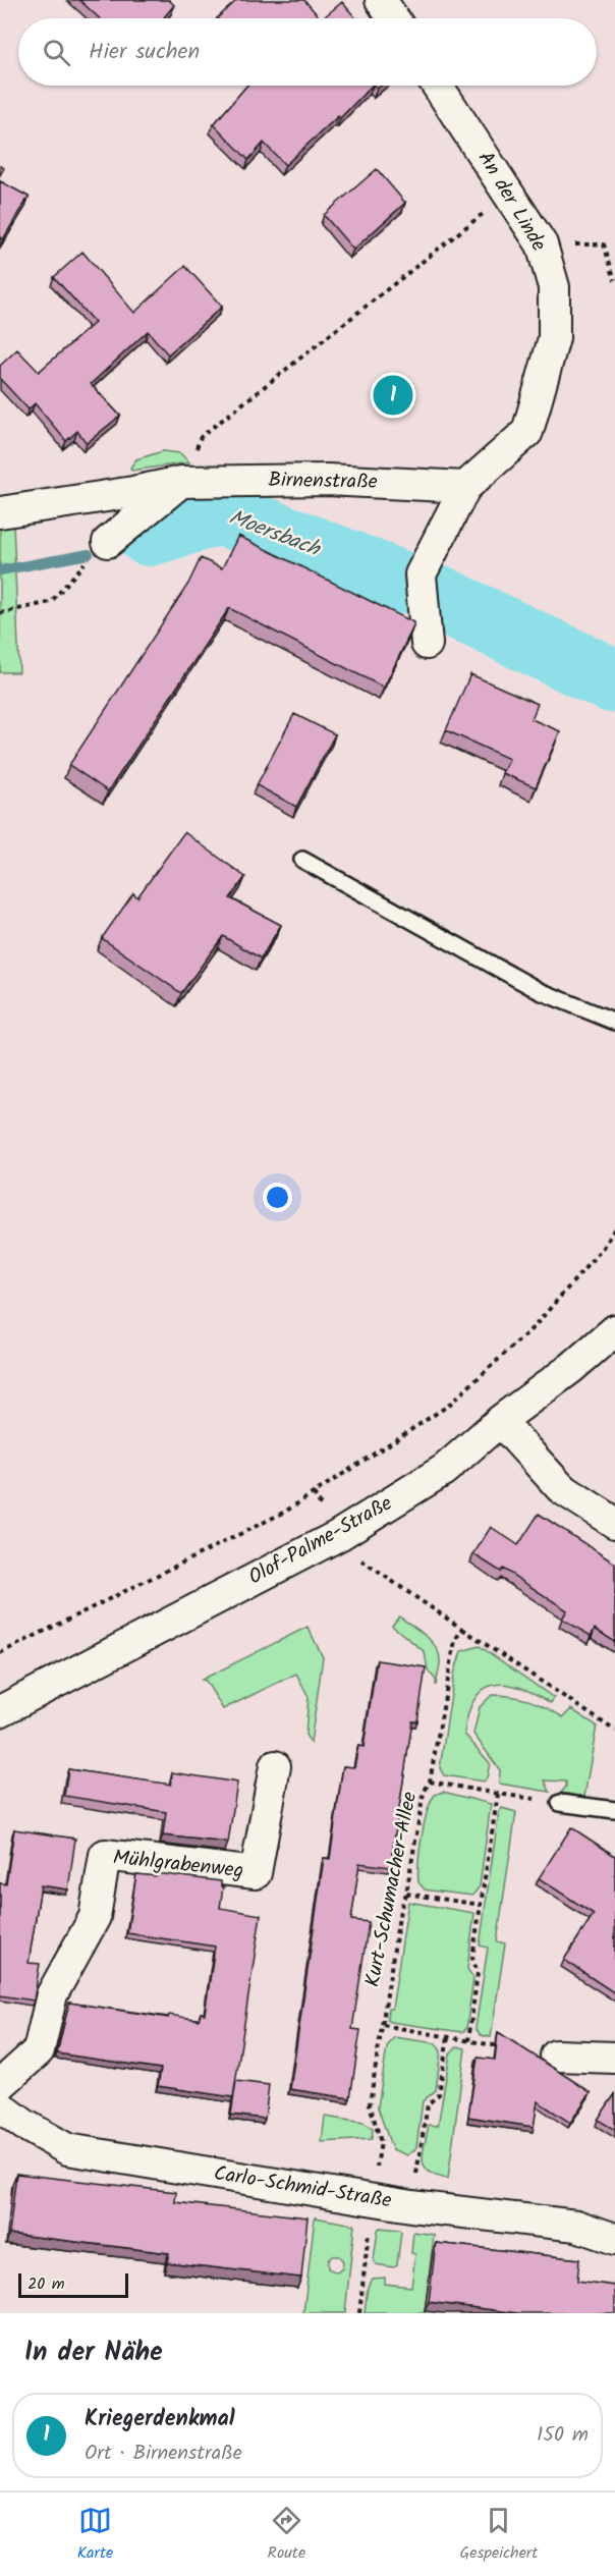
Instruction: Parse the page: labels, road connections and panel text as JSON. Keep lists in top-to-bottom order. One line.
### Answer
{"streets":{"street":["An der Linde","Birnenstraße","Olof-Palme-Straße","Mühlgrabenweg","Carlo-Schmid-Straße"],"path":["Kurt-Schumacher-Allee"]},"crossings":[["An der Linde","Birnenstraße"],["Kurt-Schumacher-Allee","Carlo-Schmid-Straße"]],"water":["Moersbach"],"scale_bar":"20 m","page":{"search":"Hier suchen","pins":"1","scale":"20 m","heading":"In der Nähe","list":[{"mark":"1","name":"Kriegerdenkmal","note":"Ort · Birnenstraße","value":"150 m"}],"nav":["Karte","Route","Gespeichert"]}}
